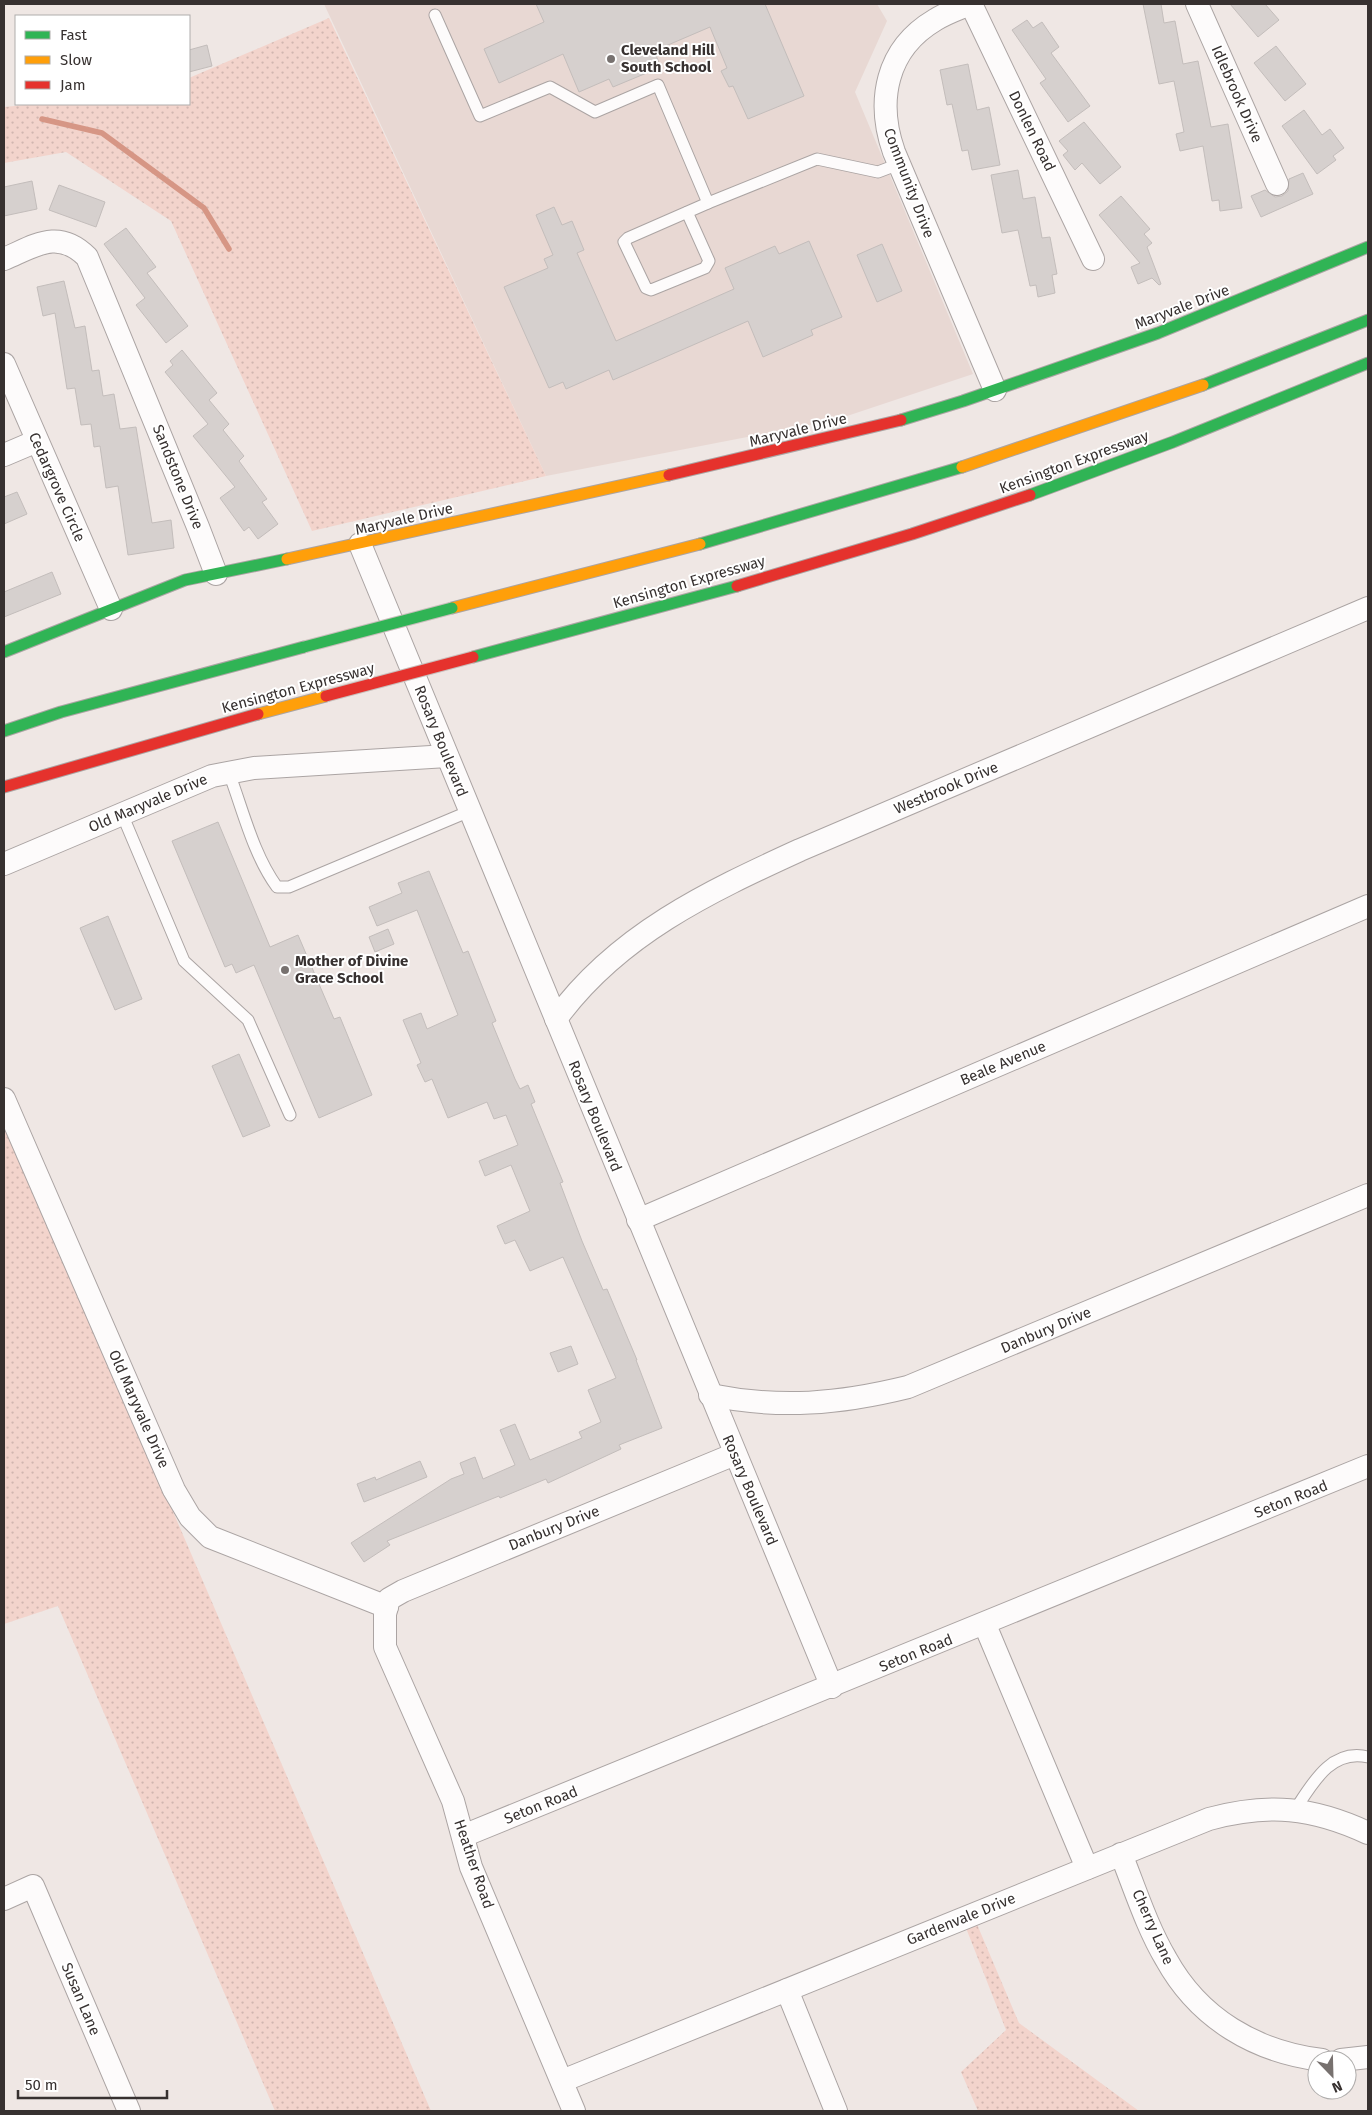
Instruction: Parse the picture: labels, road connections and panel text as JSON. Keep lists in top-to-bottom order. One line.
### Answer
{"streets":{"main road":["Maryvale Drive","Kensington Expressway"],"street":["Idlebrook Drive","Donlen Road","Community Drive","Sandstone Drive","Cedargrove Circle","Rosary Boulevard","Westbrook Drive","Old Maryvale Drive","Beale Avenue","Danbury Drive","Seton Road","Heather Road","Gardenvale Drive","Cherry Lane","Susan Lane"]},"crossings":[["Donlen Road","Community Drive"],["Community Drive","Maryvale Drive"],["Maryvale Drive","Sandstone Drive"],["Maryvale Drive","Rosary Boulevard"],["Rosary Boulevard","Westbrook Drive"],["Rosary Boulevard","Old Maryvale Drive"],["Rosary Boulevard","Beale Avenue"],["Rosary Boulevard","Danbury Drive"],["Rosary Boulevard","Seton Road"],["Old Maryvale Drive","Danbury Drive"],["Old Maryvale Drive","Heather Road"],["Danbury Drive","Heather Road"],["Seton Road","Heather Road"],["Heather Road","Gardenvale Drive"],["Gardenvale Drive","Cherry Lane"]],"places":["Cleveland Hill South School","Mother of Divine Grace School"],"legend":["Fast","Slow","Jam"],"scale_bar":"50 m","north":"bottom right"}
